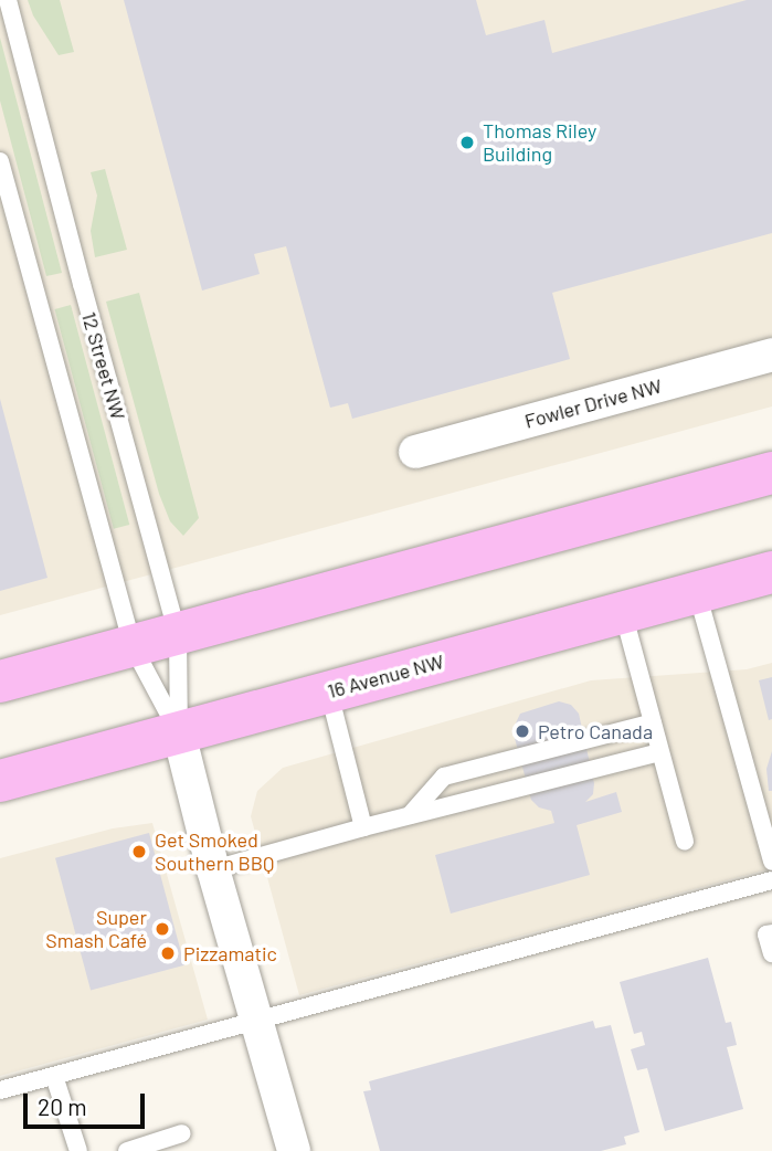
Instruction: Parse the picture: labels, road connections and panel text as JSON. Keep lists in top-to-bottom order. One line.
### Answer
{"streets":{"highway":["16 Avenue NW"],"street":["12 Street NW","Fowler Drive NW"]},"crossings":[["12 Street NW","16 Avenue NW"]],"places":["Thomas Riley Building","Petro Canada","Get Smoked Southern BBQ","Super Smash Café","Pizzamatic"],"scale_bar":"20 m"}
